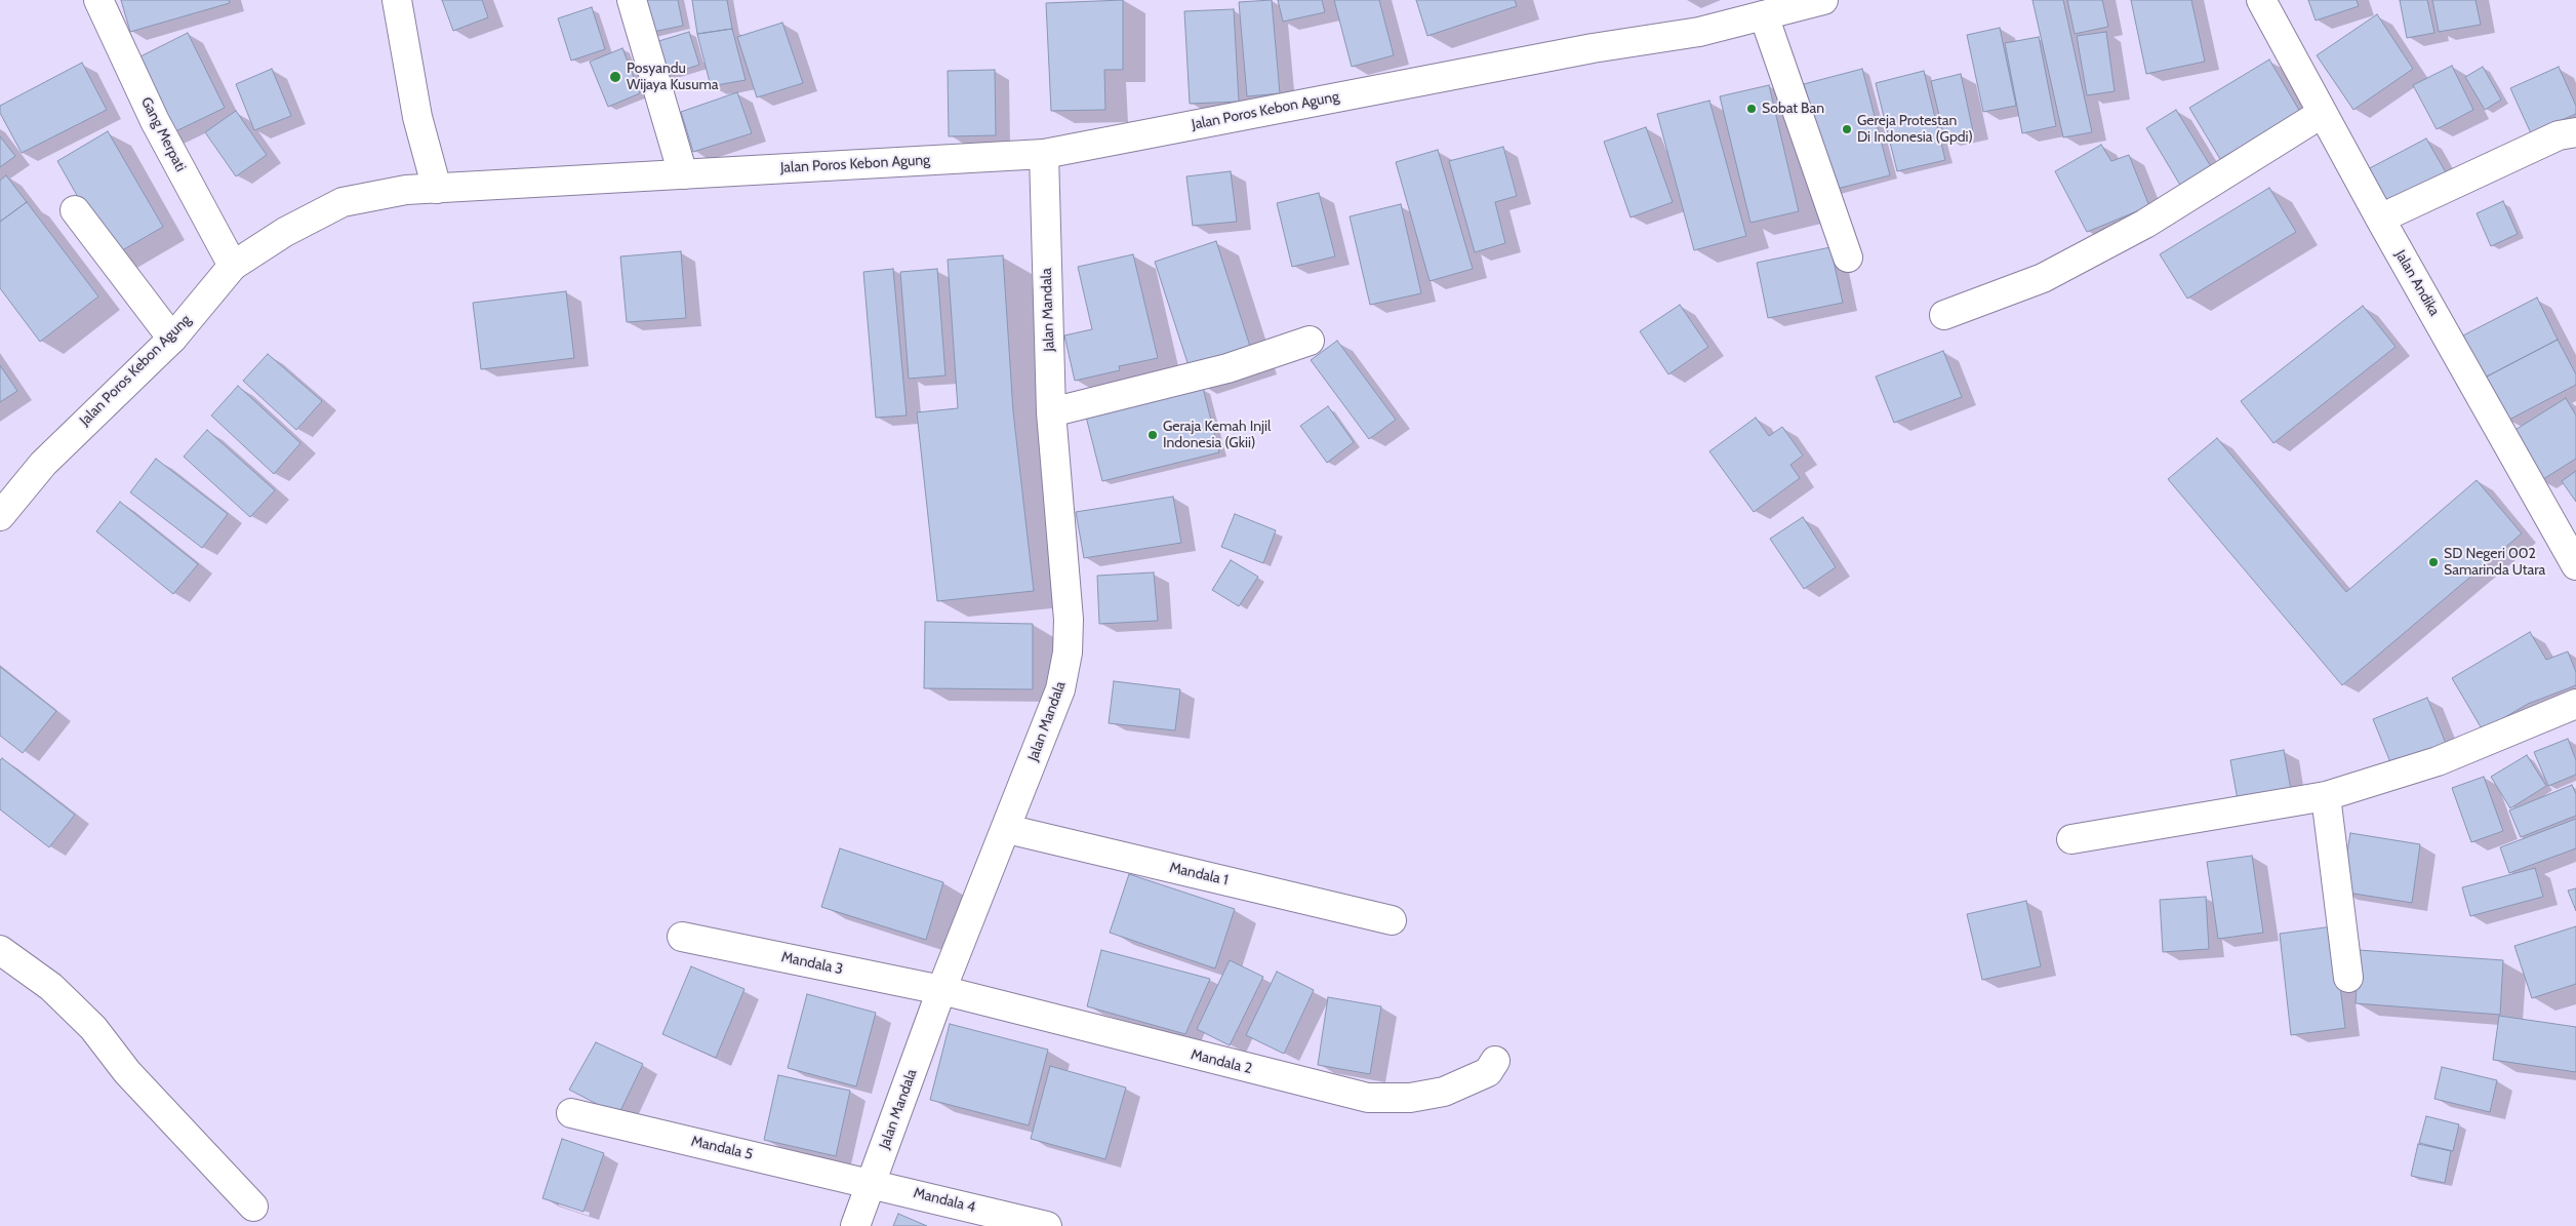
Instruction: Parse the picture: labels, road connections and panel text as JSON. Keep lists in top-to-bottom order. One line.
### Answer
{"streets":{"street":["Jalan Poros Kebon Agung","Gang Merpati","Jalan Andika","Jalan Mandala","Mandala 1","Mandala 3","Mandala 2","Mandala 5","Mandala 4"]},"crossings":[["Jalan Poros Kebon Agung","Gang Merpati"],["Jalan Poros Kebon Agung","Jalan Mandala"],["Jalan Mandala","Mandala 1"],["Jalan Mandala","Mandala 3"],["Jalan Mandala","Mandala 2"],["Jalan Mandala","Mandala 5"],["Jalan Mandala","Mandala 4"],["Mandala 3","Mandala 2"],["Mandala 5","Mandala 4"]],"places":["Posyandu Wijaya Kusuma","Sobat Ban","Gereja Protestan Di Indonesia (Gpdi)","Geraja Kemah Injil Indonesia (Gkii)","SD Negeri 002 Samarinda Utara"]}
